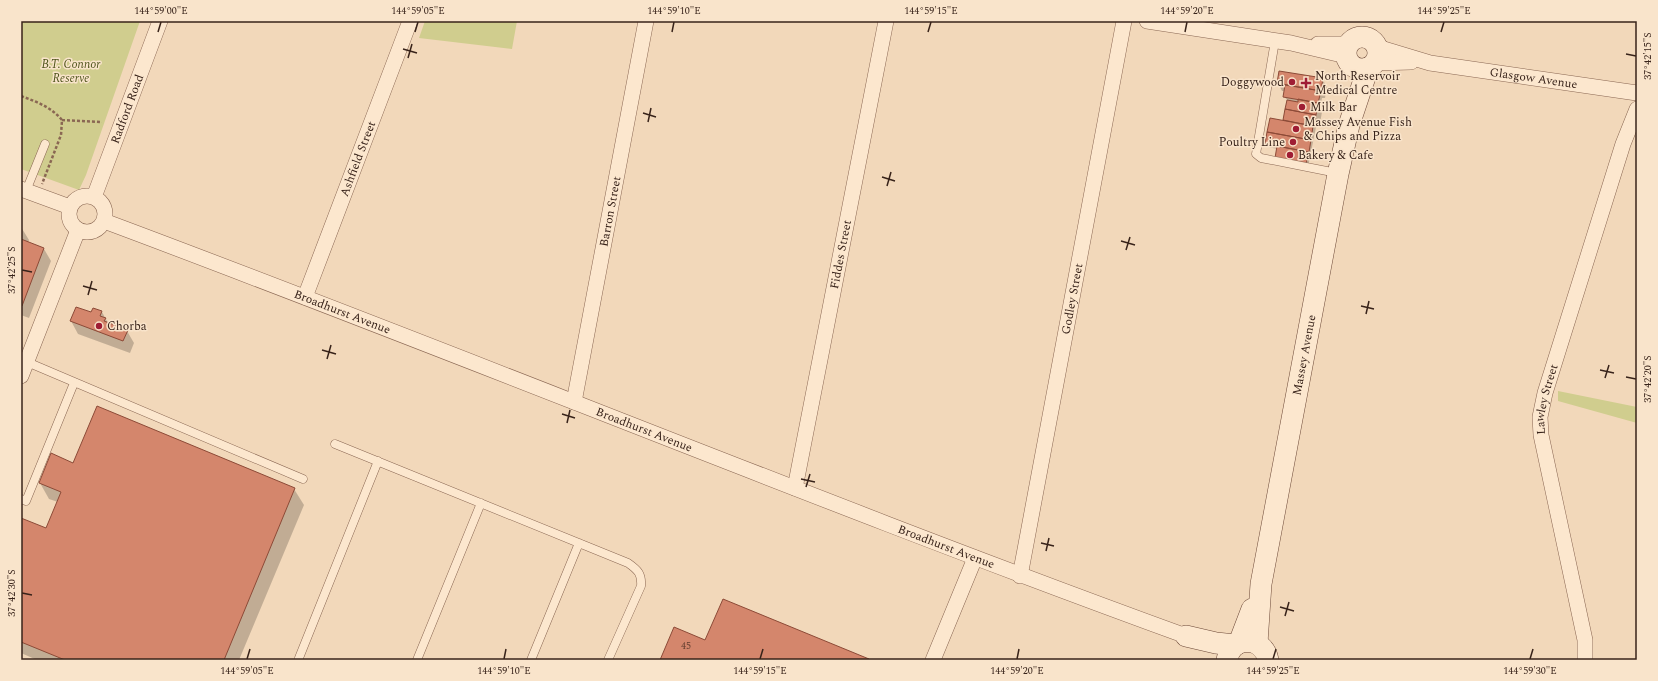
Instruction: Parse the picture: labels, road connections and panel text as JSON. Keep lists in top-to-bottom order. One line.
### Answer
{"streets":{"street":["Glasgow Avenue","Radford Road","Ashfield Street","Barron Street","Fiddes Street","Godley Street","Broadhurst Avenue","Massey Avenue","Lawley Street"]},"crossings":[["Glasgow Avenue","Massey Avenue"],["Glasgow Avenue","Lawley Street"],["Radford Road","Broadhurst Avenue"],["Ashfield Street","Broadhurst Avenue"],["Barron Street","Broadhurst Avenue"],["Fiddes Street","Broadhurst Avenue"],["Godley Street","Broadhurst Avenue"],["Broadhurst Avenue","Massey Avenue"]],"parks":["B.T. Connor Reserve"],"places":{"other":["Doggywood","Milk Bar","Massey Avenue Fish & Chips and Pizza","Poultry Line","Bakery & Cafe","Chorba"],"health":["North Reservoir Medical Centre"]},"house_numbers":["45"],"coordinates":["144°59'00\"E","144°59'05\"E","144°59'10\"E","144°59'15\"E","144°59'20\"E","144°59'25\"E","37°42'15\"S","37°42'25\"S","37°42'20\"S","37°42'30\"S","144°59'30\"E"]}
